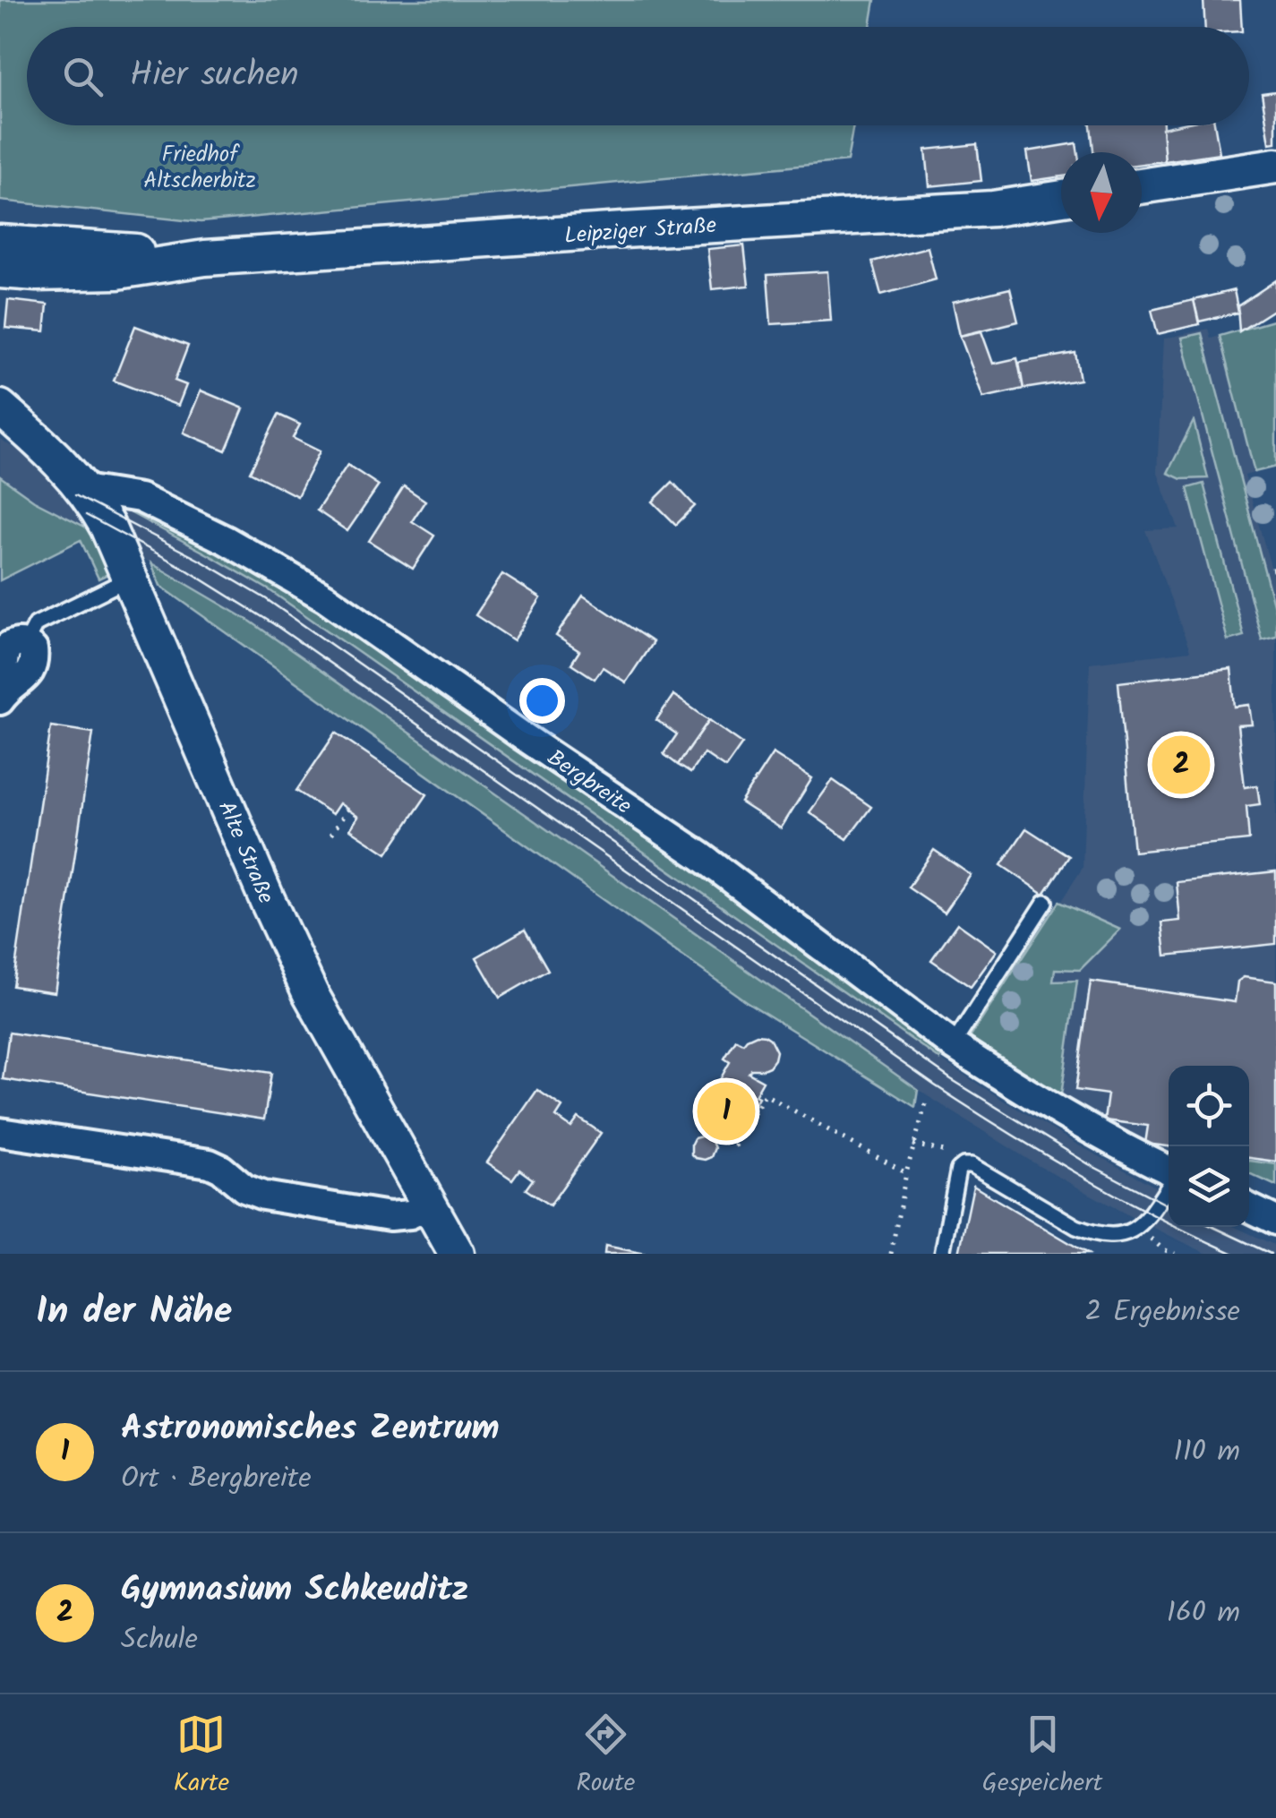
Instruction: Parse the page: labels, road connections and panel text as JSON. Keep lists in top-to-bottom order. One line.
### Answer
{"streets":{"street":["Leipziger Straße","Bergbreite","Alte Straße"]},"crossings":[["Bergbreite","Alte Straße"]],"parks":["Friedhof Altscherbitz"],"north":"bottom","page":{"search":"Hier suchen","pins":["2","1"],"heading":["In der Nähe","2 Ergebnisse"],"list":[{"mark":"1","name":"Astronomisches Zentrum","note":"Ort · Bergbreite","value":"110 m"},{"mark":"2","name":"Gymnasium Schkeuditz","note":"Schule","value":"160 m"}],"nav":["Karte","Route","Gespeichert"]}}
